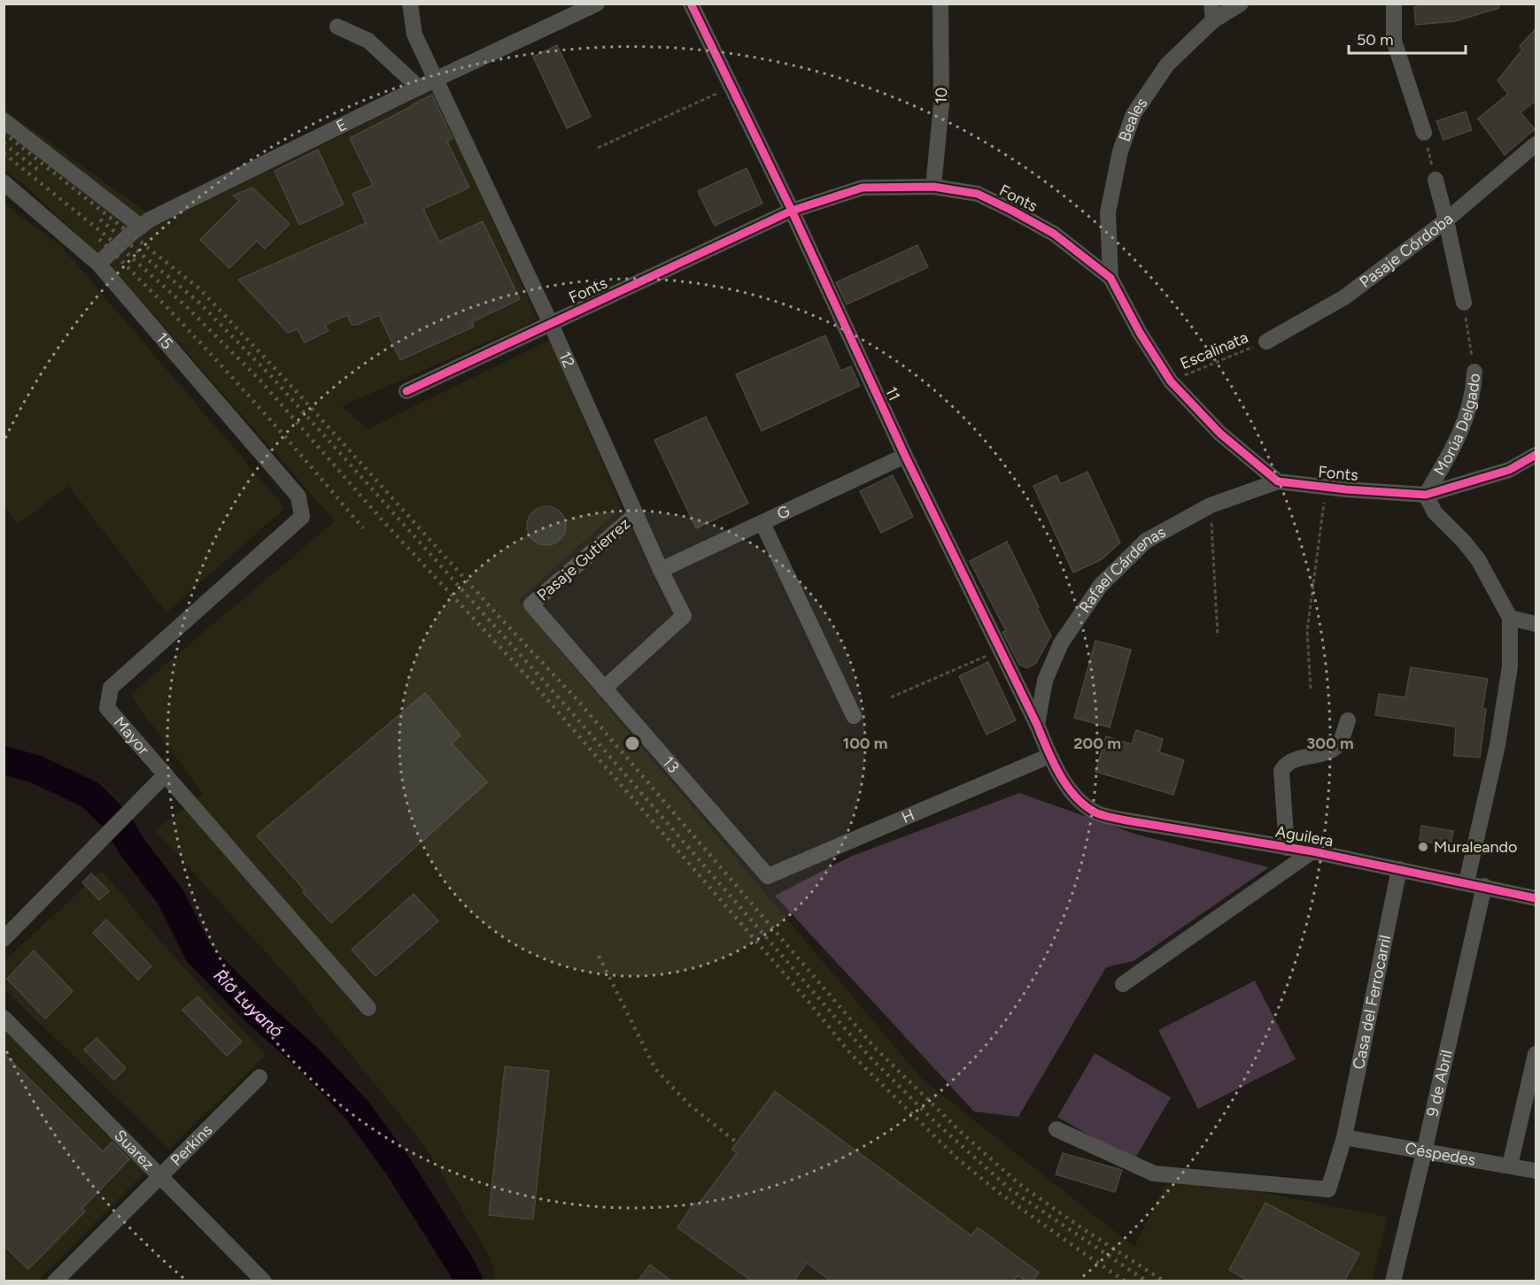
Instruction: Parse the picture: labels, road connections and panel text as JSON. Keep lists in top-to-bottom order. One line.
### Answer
{"streets":{"street":["10","Beales","E","Fonts","Pasaje Córdoba","15","12","11","Morúa Delgado","G","Pasaje Gutierrez","Rafael Cárdenas","Mayor","13","H","Aguilera","Casa del Ferrocarril","9 de Abril","Perkins","Suarez","Céspedes"],"path":["Escalinata"]},"crossings":[["10","Fonts"],["Beales","Fonts"],["E","15"],["E","12"],["Fonts","Escalinata"],["Fonts","12"],["Fonts","11"],["Fonts","Morúa Delgado"],["Fonts","Rafael Cárdenas"],["Pasaje Córdoba","Escalinata"],["15","Mayor"],["12","G"],["12","Pasaje Gutierrez"],["12","13"],["11","G"],["11","Rafael Cárdenas"],["11","H"],["11","Aguilera"],["Morúa Delgado","Aguilera"],["Pasaje Gutierrez","13"],["13","H"],["Aguilera","Casa del Ferrocarril"],["Aguilera","9 de Abril"],["Casa del Ferrocarril","Céspedes"],["9 de Abril","Céspedes"],["Perkins","Suarez"]],"water":["Río Luyanó"],"places":["Muraleando"],"scale_bar":"50 m","rings":["100 m","200 m","300 m"]}
